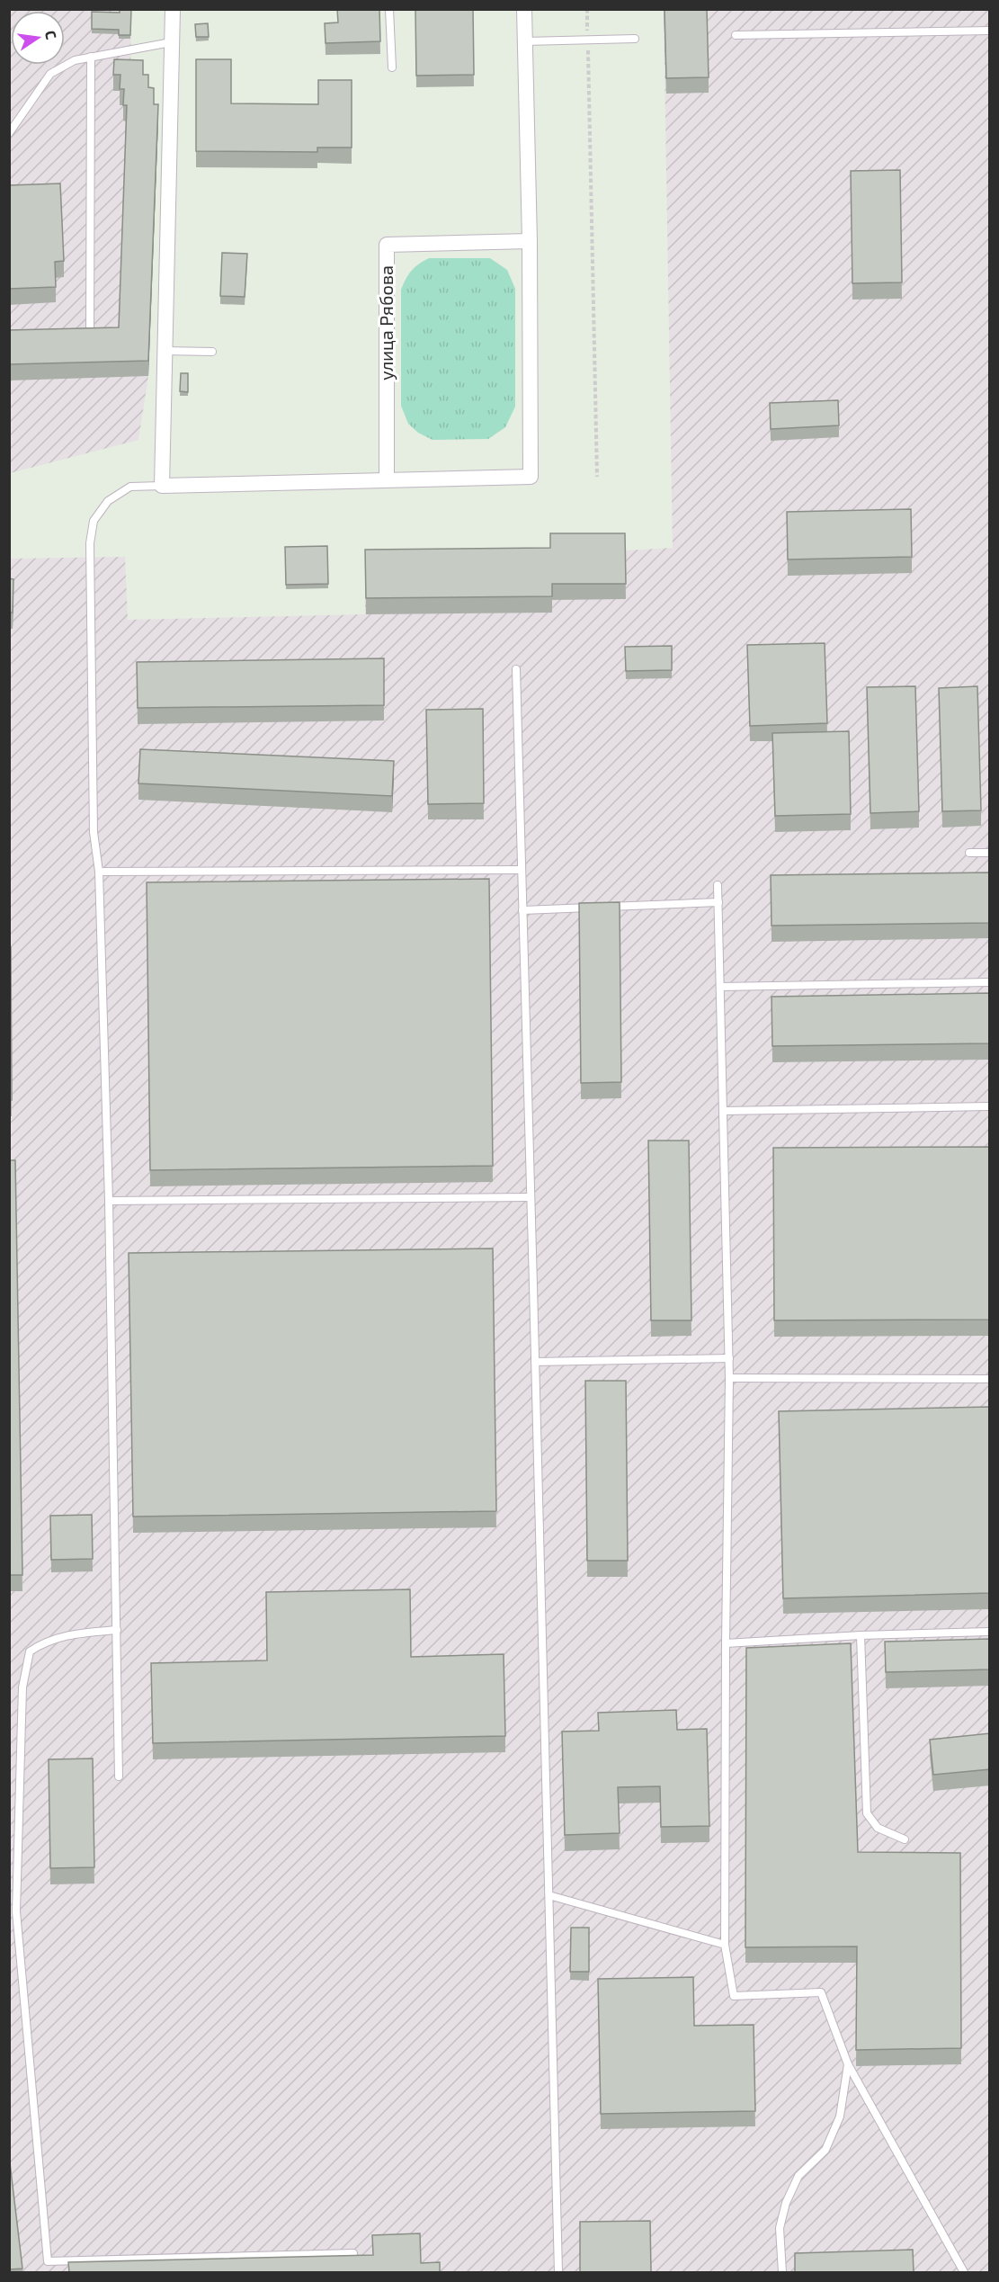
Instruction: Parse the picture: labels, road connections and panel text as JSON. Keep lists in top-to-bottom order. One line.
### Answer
{"streets":{"street":["улица Рябова"]},"north":"right"}
